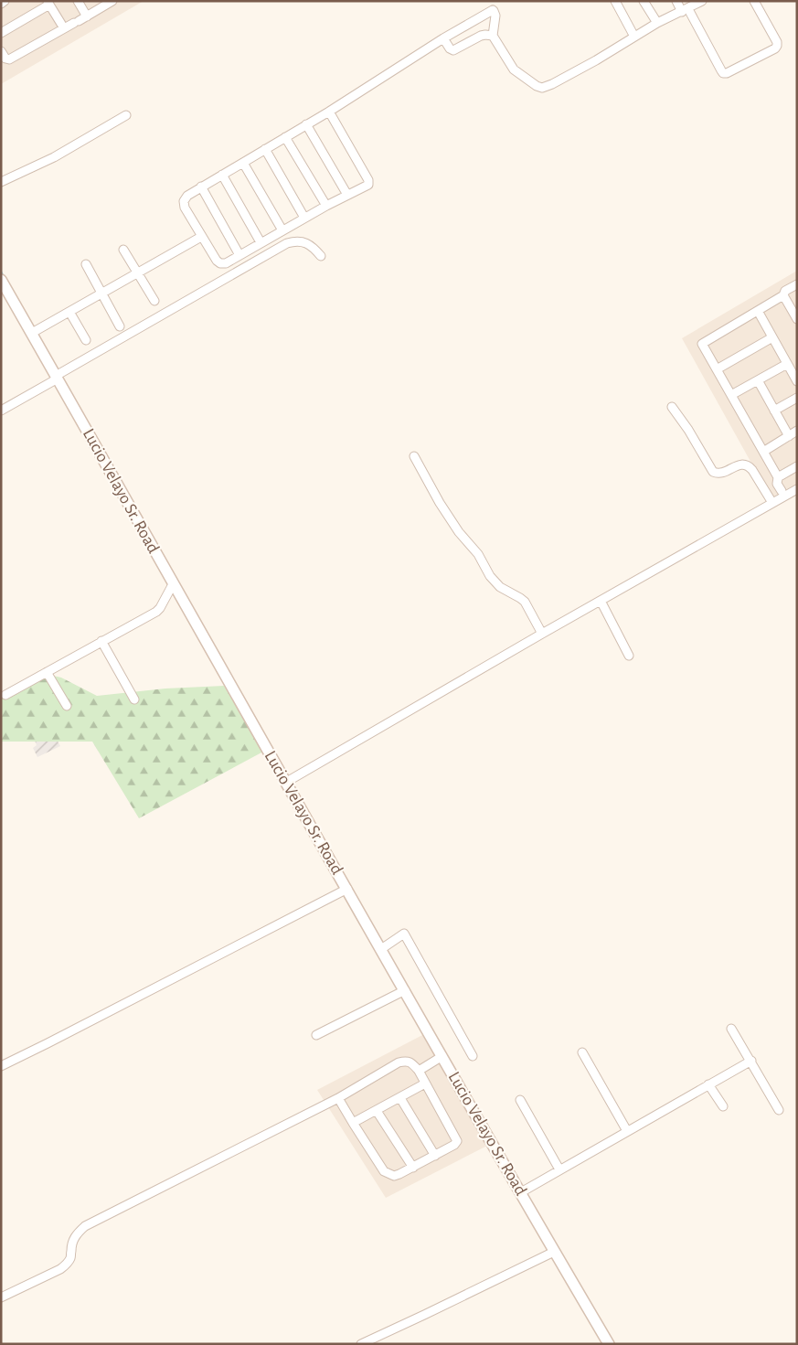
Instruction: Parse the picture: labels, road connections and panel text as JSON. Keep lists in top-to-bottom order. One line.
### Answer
{"streets":{"main road":["Lucio Velayo Sr. Road"]}}
